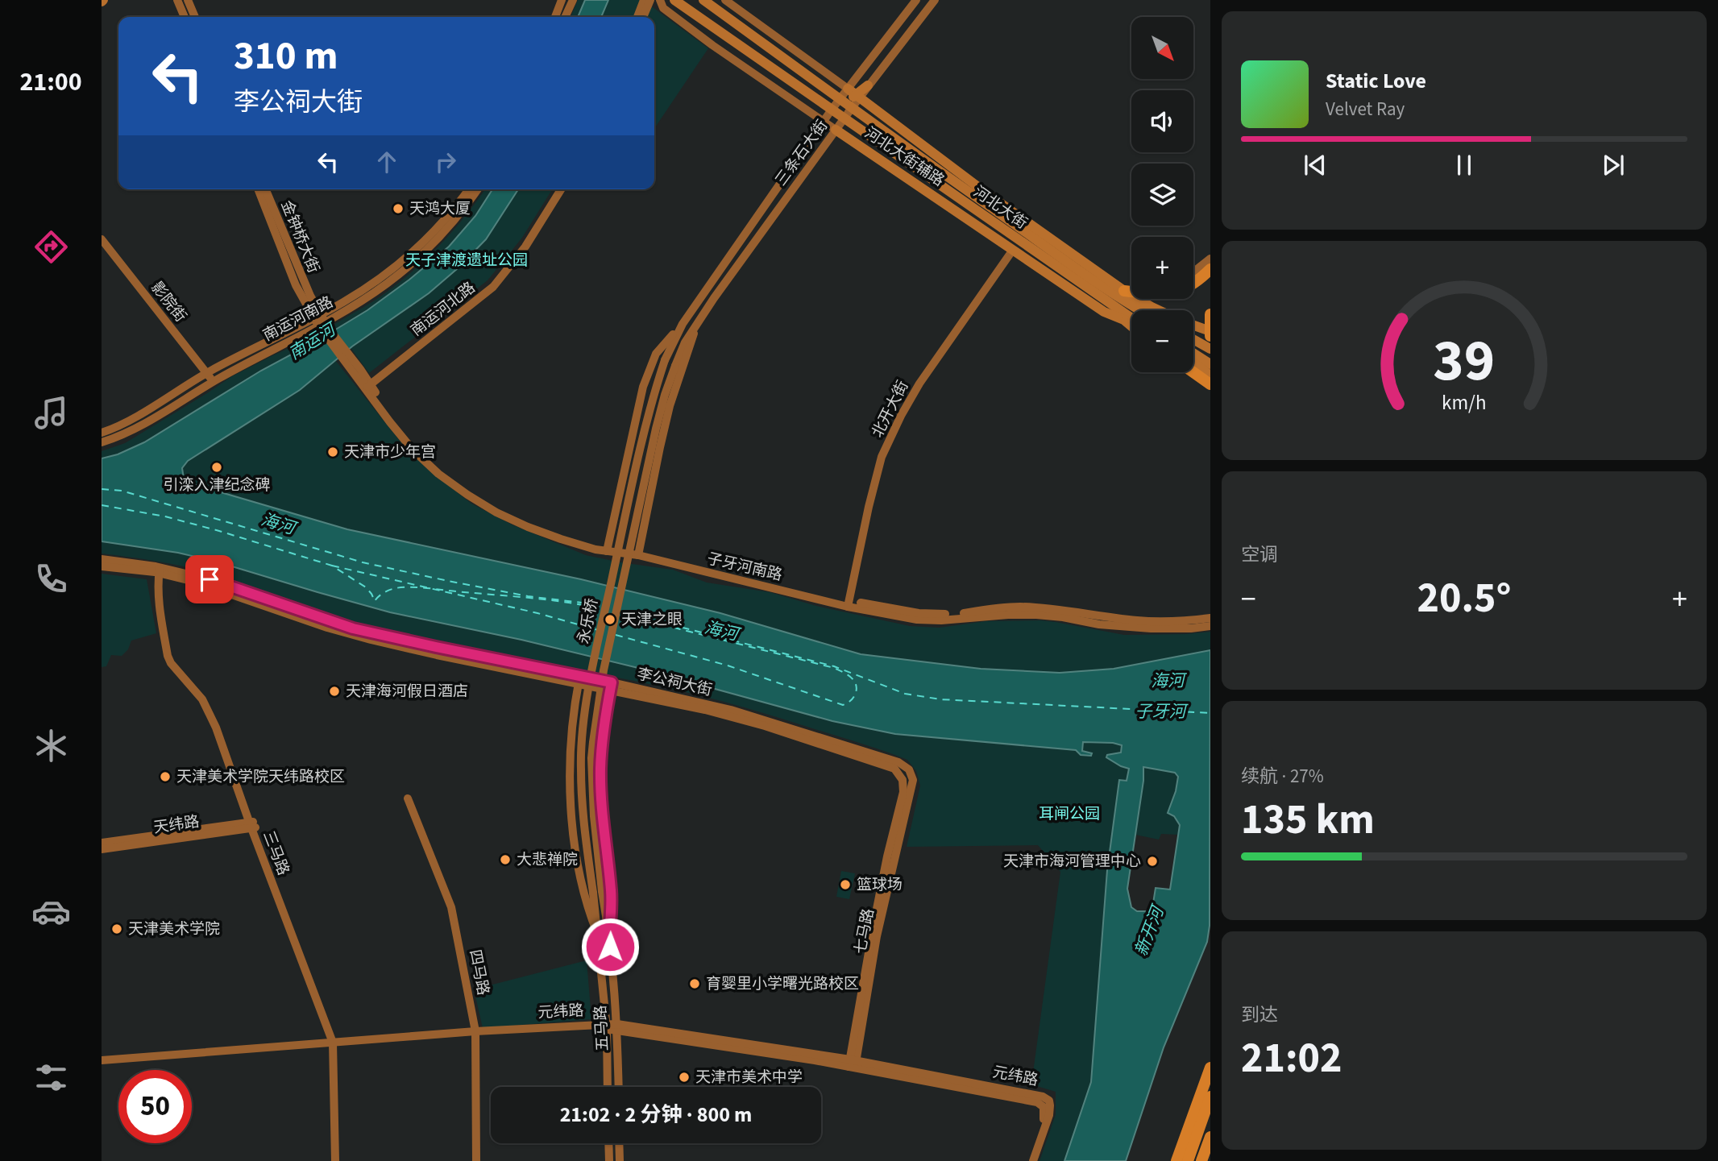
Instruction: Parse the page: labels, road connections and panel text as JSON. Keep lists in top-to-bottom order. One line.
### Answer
{"streets":{"main road":["河北大街辅路","河北大街"],"street":["三条石大街","金钟桥大街","影院街","南运河北路","南运河南路","北开大街","子牙河南路","永乐桥","李公祠大街","天纬路","三马路","七马路","四马路","元纬路","五马路"]},"crossings":[["三条石大街","河北大街辅路"],["三条石大街","河北大街"],["三条石大街","子牙河南路"],["三条石大街","永乐桥"],["河北大街辅路","河北大街"],["河北大街辅路","北开大街"],["金钟桥大街","南运河南路"],["金钟桥大街","子牙河南路"],["影院街","南运河南路"],["南运河北路","子牙河南路"],["南运河南路","子牙河南路"],["北开大街","子牙河南路"],["永乐桥","五马路"],["李公祠大街","三马路"],["李公祠大街","七马路"],["天纬路","三马路"],["三马路","元纬路"],["七马路","元纬路"],["四马路","元纬路"],["元纬路","五马路"]],"water":["南运河","海河","子牙河","新开河"],"parks":["天子津渡遗址公园","耳闸公园"],"places":["天鸿大厦","天津市少年宫","引滦入津纪念碑","天津之眼","天津海河假日酒店","天津美术学院天纬路校区","大悲禅院","天津市海河管理中心","篮球场","天津美术学院","育婴里小学曙光路校区","天津市美术中学"],"north":"bottom right","page":{"tabs":"21:00","map_buttons":["+","−"],"turn":["310 m","李公祠大街"],"song":["Static Love","Velvet Ray"],"tile":["空调",["续航 · 27%","135 km"],["到达","21:02"]],"heat":["−","20.5°","+"],"limit":"50","trip":"21:02 · 2 分钟 · 800 m","gauge":["39","km/h"]}}
